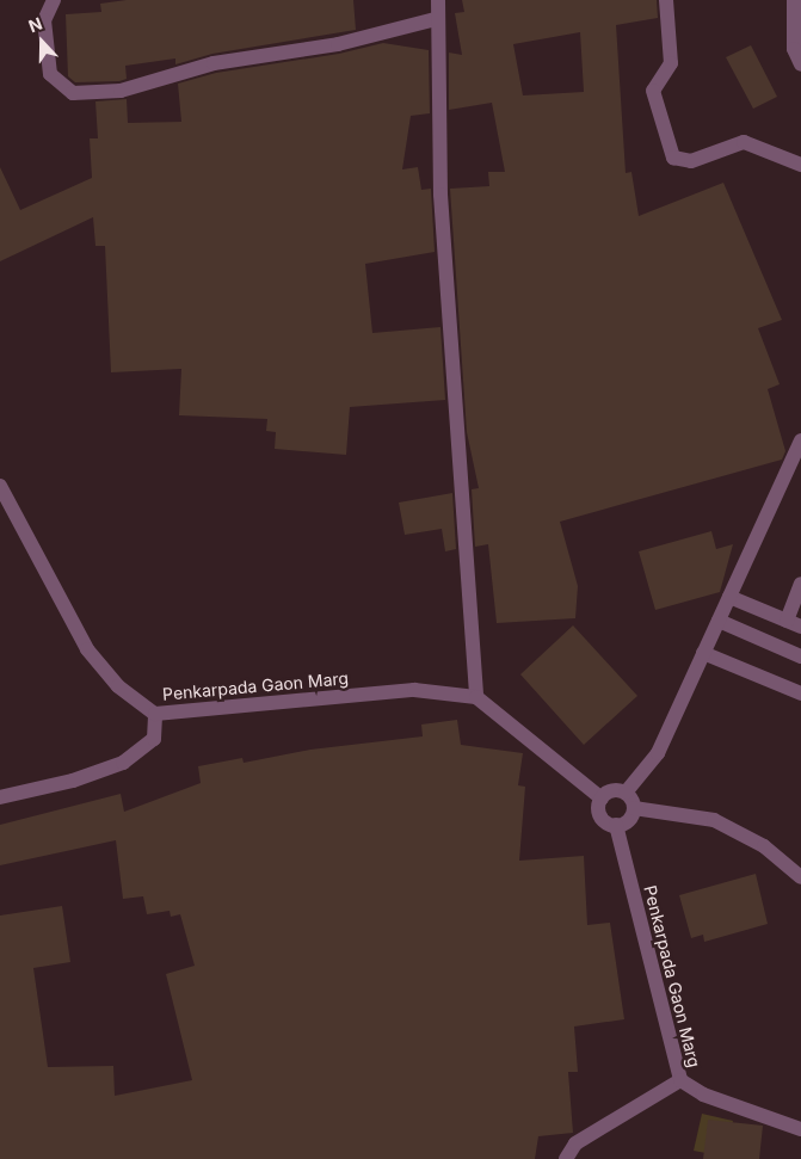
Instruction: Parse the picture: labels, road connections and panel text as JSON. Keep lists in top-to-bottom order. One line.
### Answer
{"streets":{"street":["Penkarpada Gaon Marg"]},"north":"top"}
